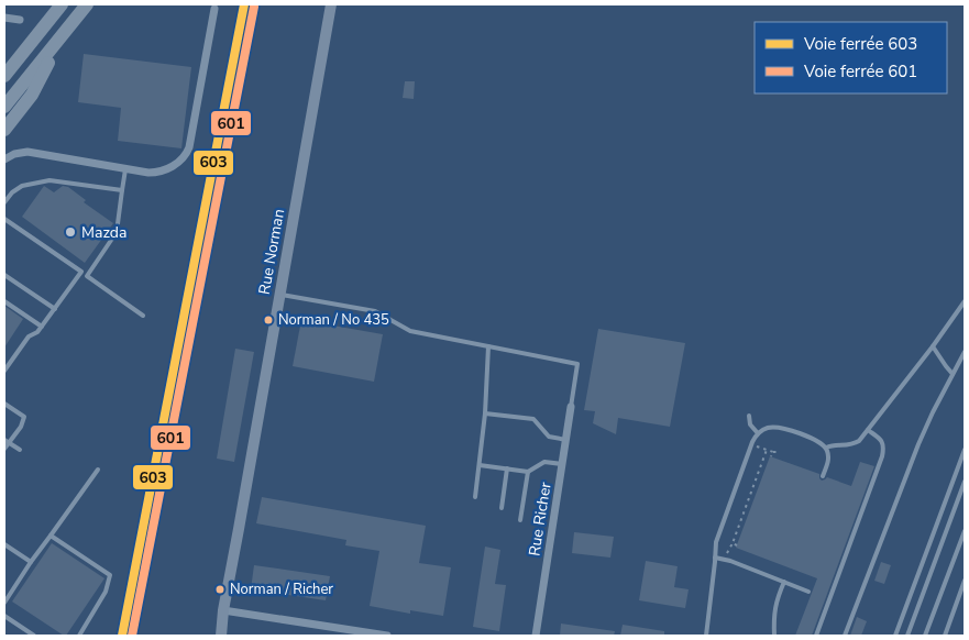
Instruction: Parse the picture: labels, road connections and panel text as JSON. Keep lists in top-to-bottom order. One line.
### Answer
{"streets":{"street":["Rue Norman","Rue Richer"]},"places":["Mazda","Norman / No 435","Norman / Richer"],"lines":["rail line 603","rail line 601"],"legend":["Voie ferrée 603","Voie ferrée 601"]}
